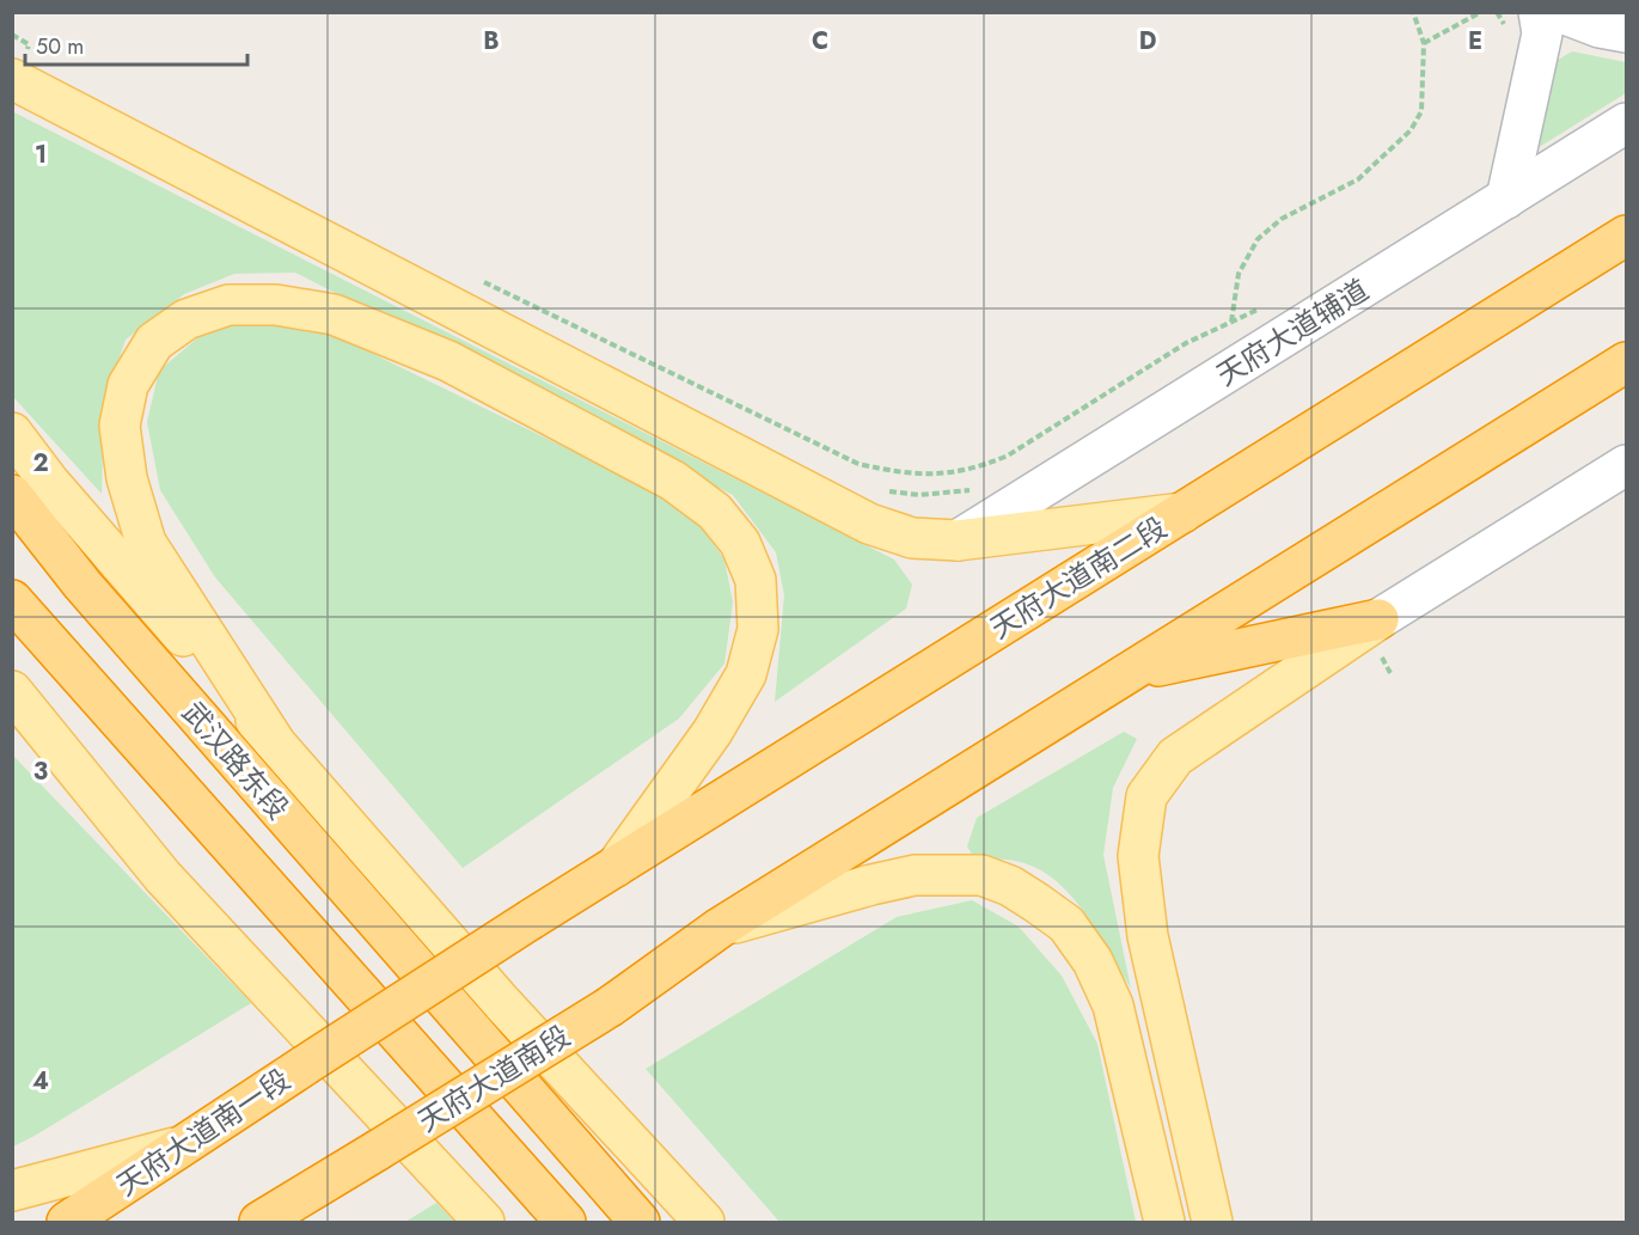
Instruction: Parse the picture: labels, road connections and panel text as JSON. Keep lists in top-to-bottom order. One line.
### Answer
{"streets":{"highway":["天府大道南二段","武汉路东段","天府大道南段","天府大道南一段"],"street":["天府大道辅道"]},"crossings":[["天府大道南二段","天府大道南一段"]],"scale_bar":"50 m","grid":{"columns":["B","C","D","E"],"rows":["1","2","3","4"]}}
